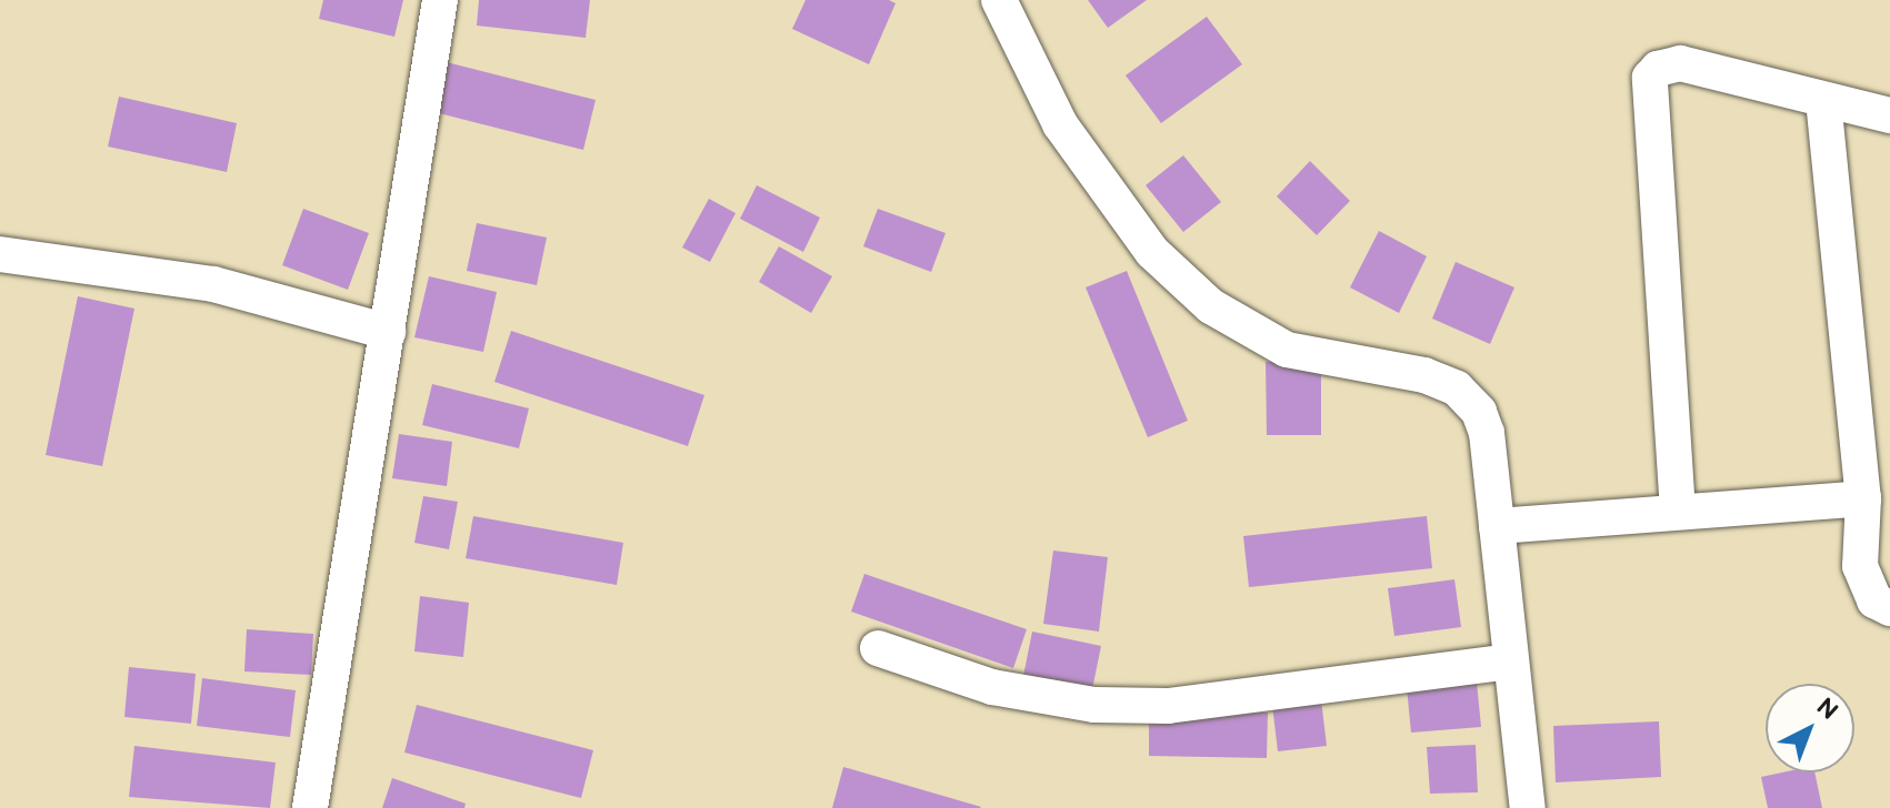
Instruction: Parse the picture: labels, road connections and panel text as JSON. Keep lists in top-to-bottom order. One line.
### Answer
{"north":"top right"}
